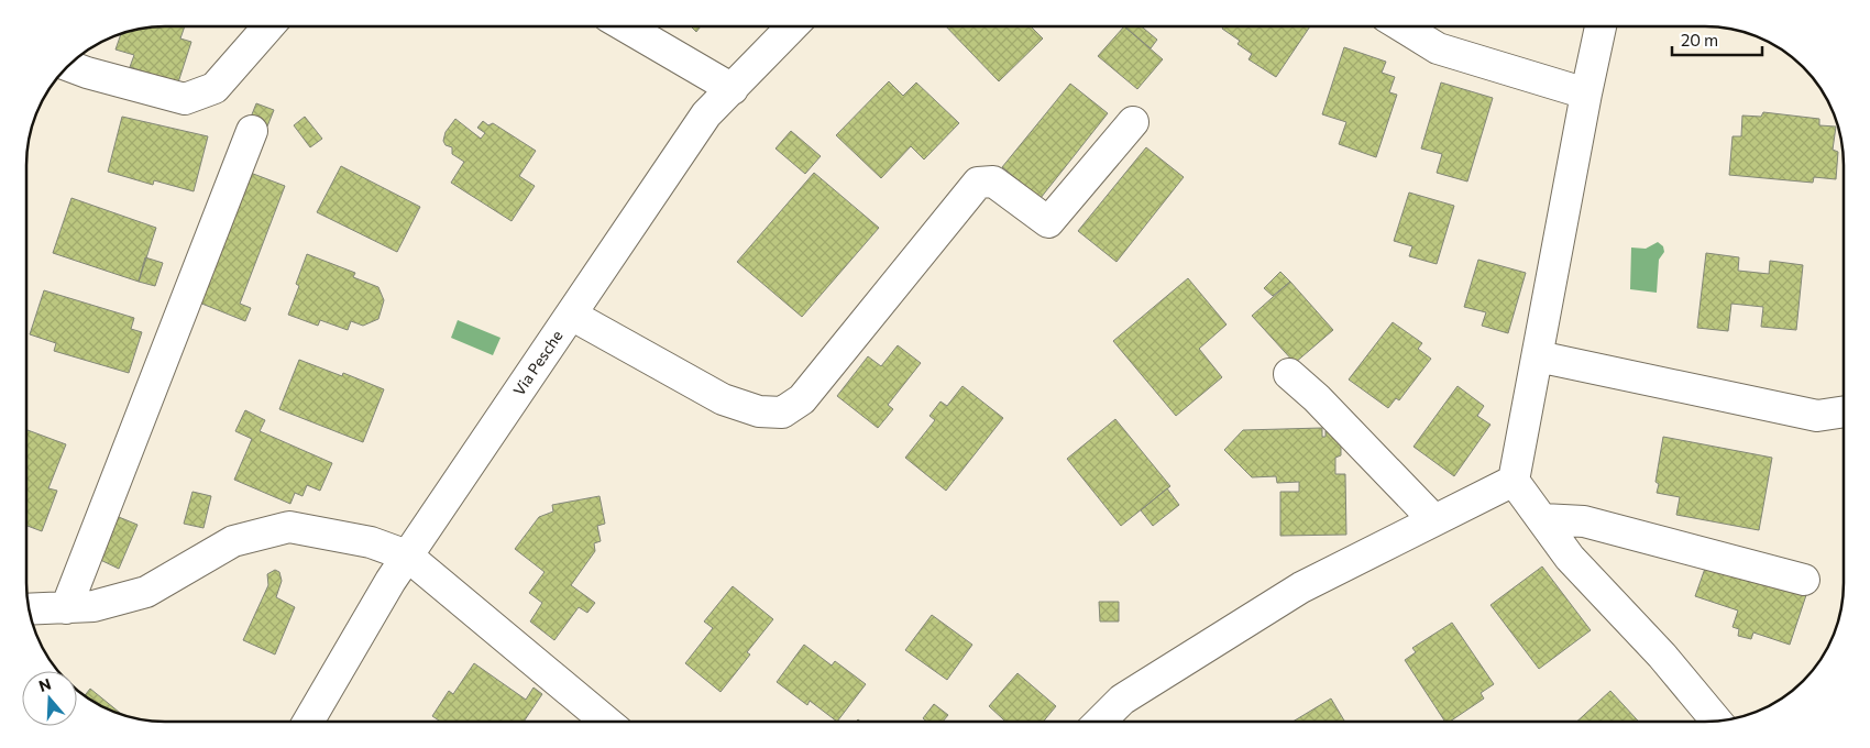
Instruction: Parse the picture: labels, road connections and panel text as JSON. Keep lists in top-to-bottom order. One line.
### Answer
{"streets":{"street":["Via Pesche"]},"scale_bar":"20 m","north":"top"}
